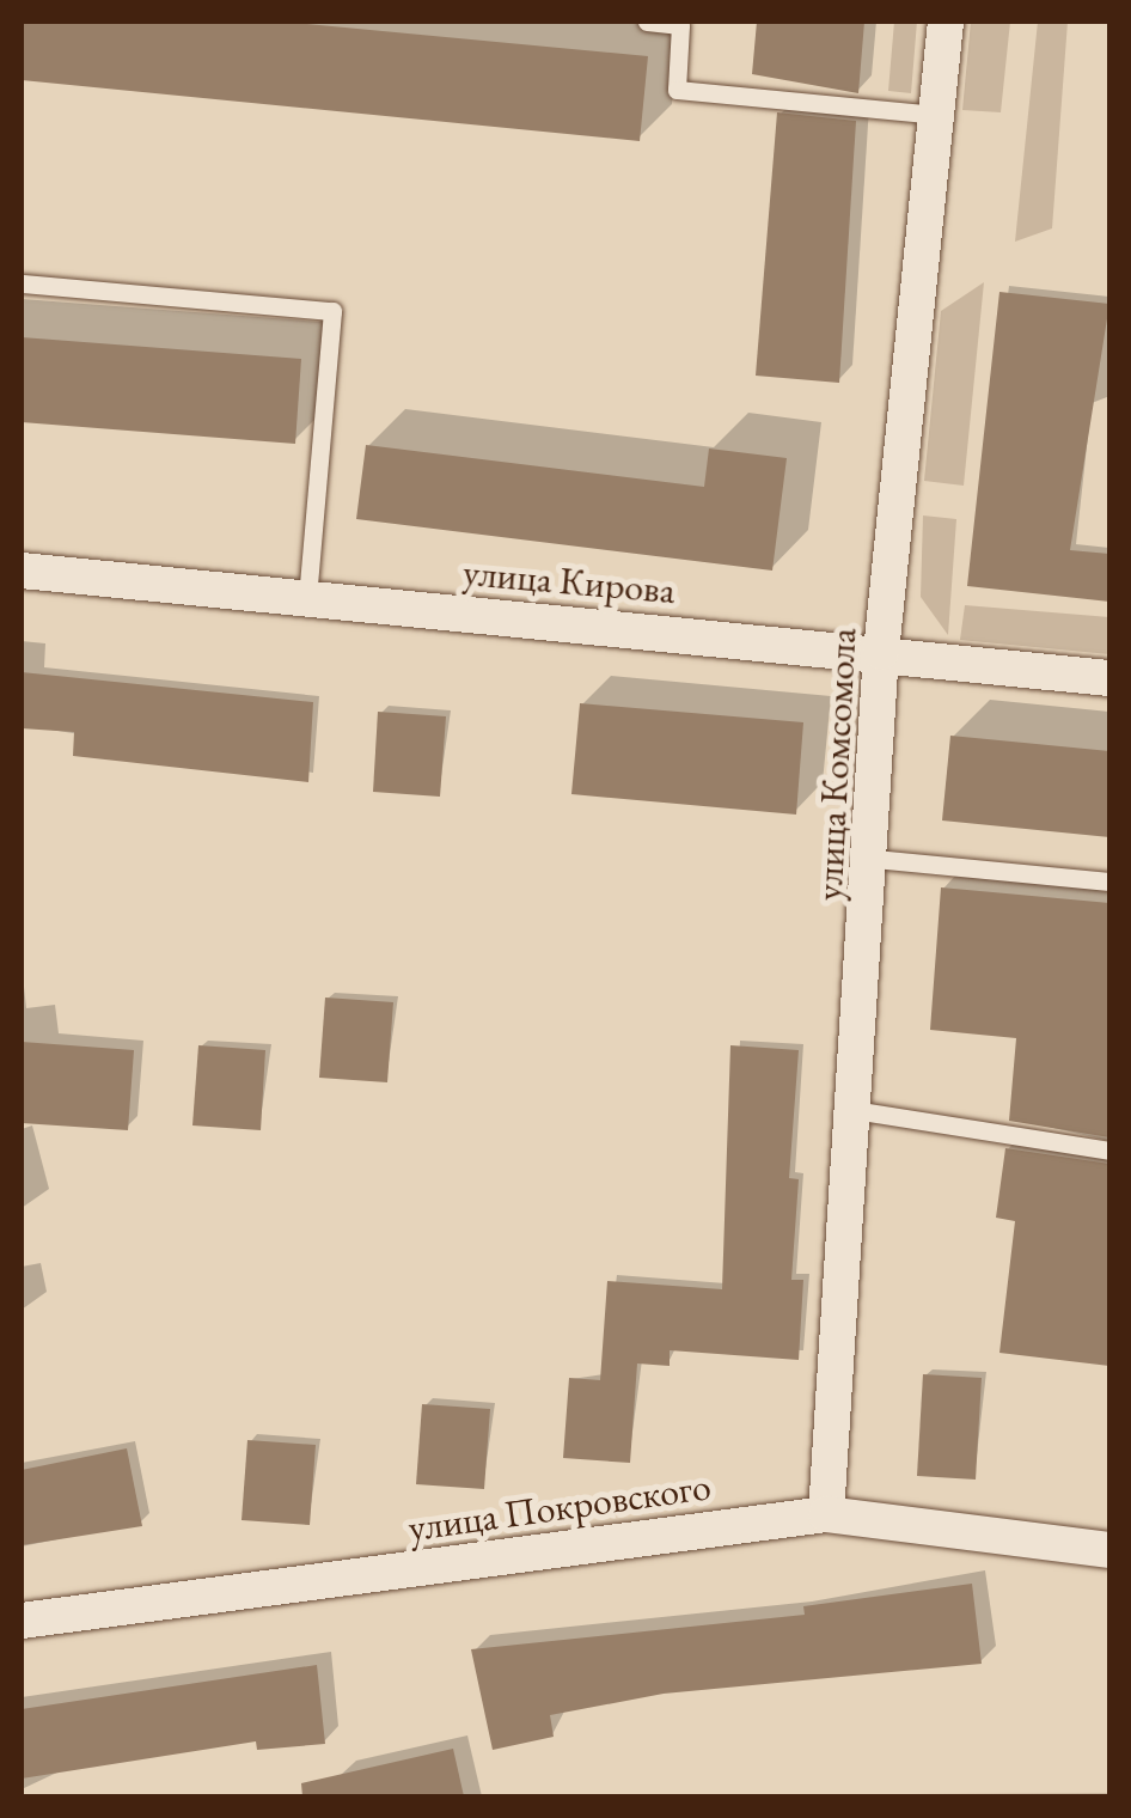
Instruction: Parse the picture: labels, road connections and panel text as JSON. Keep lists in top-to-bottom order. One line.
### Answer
{"streets":{"street":["улица Кирова","улица Комсомола","улица Покровского"]},"crossings":[["улица Кирова","улица Комсомола"],["улица Комсомола","улица Покровского"]]}
